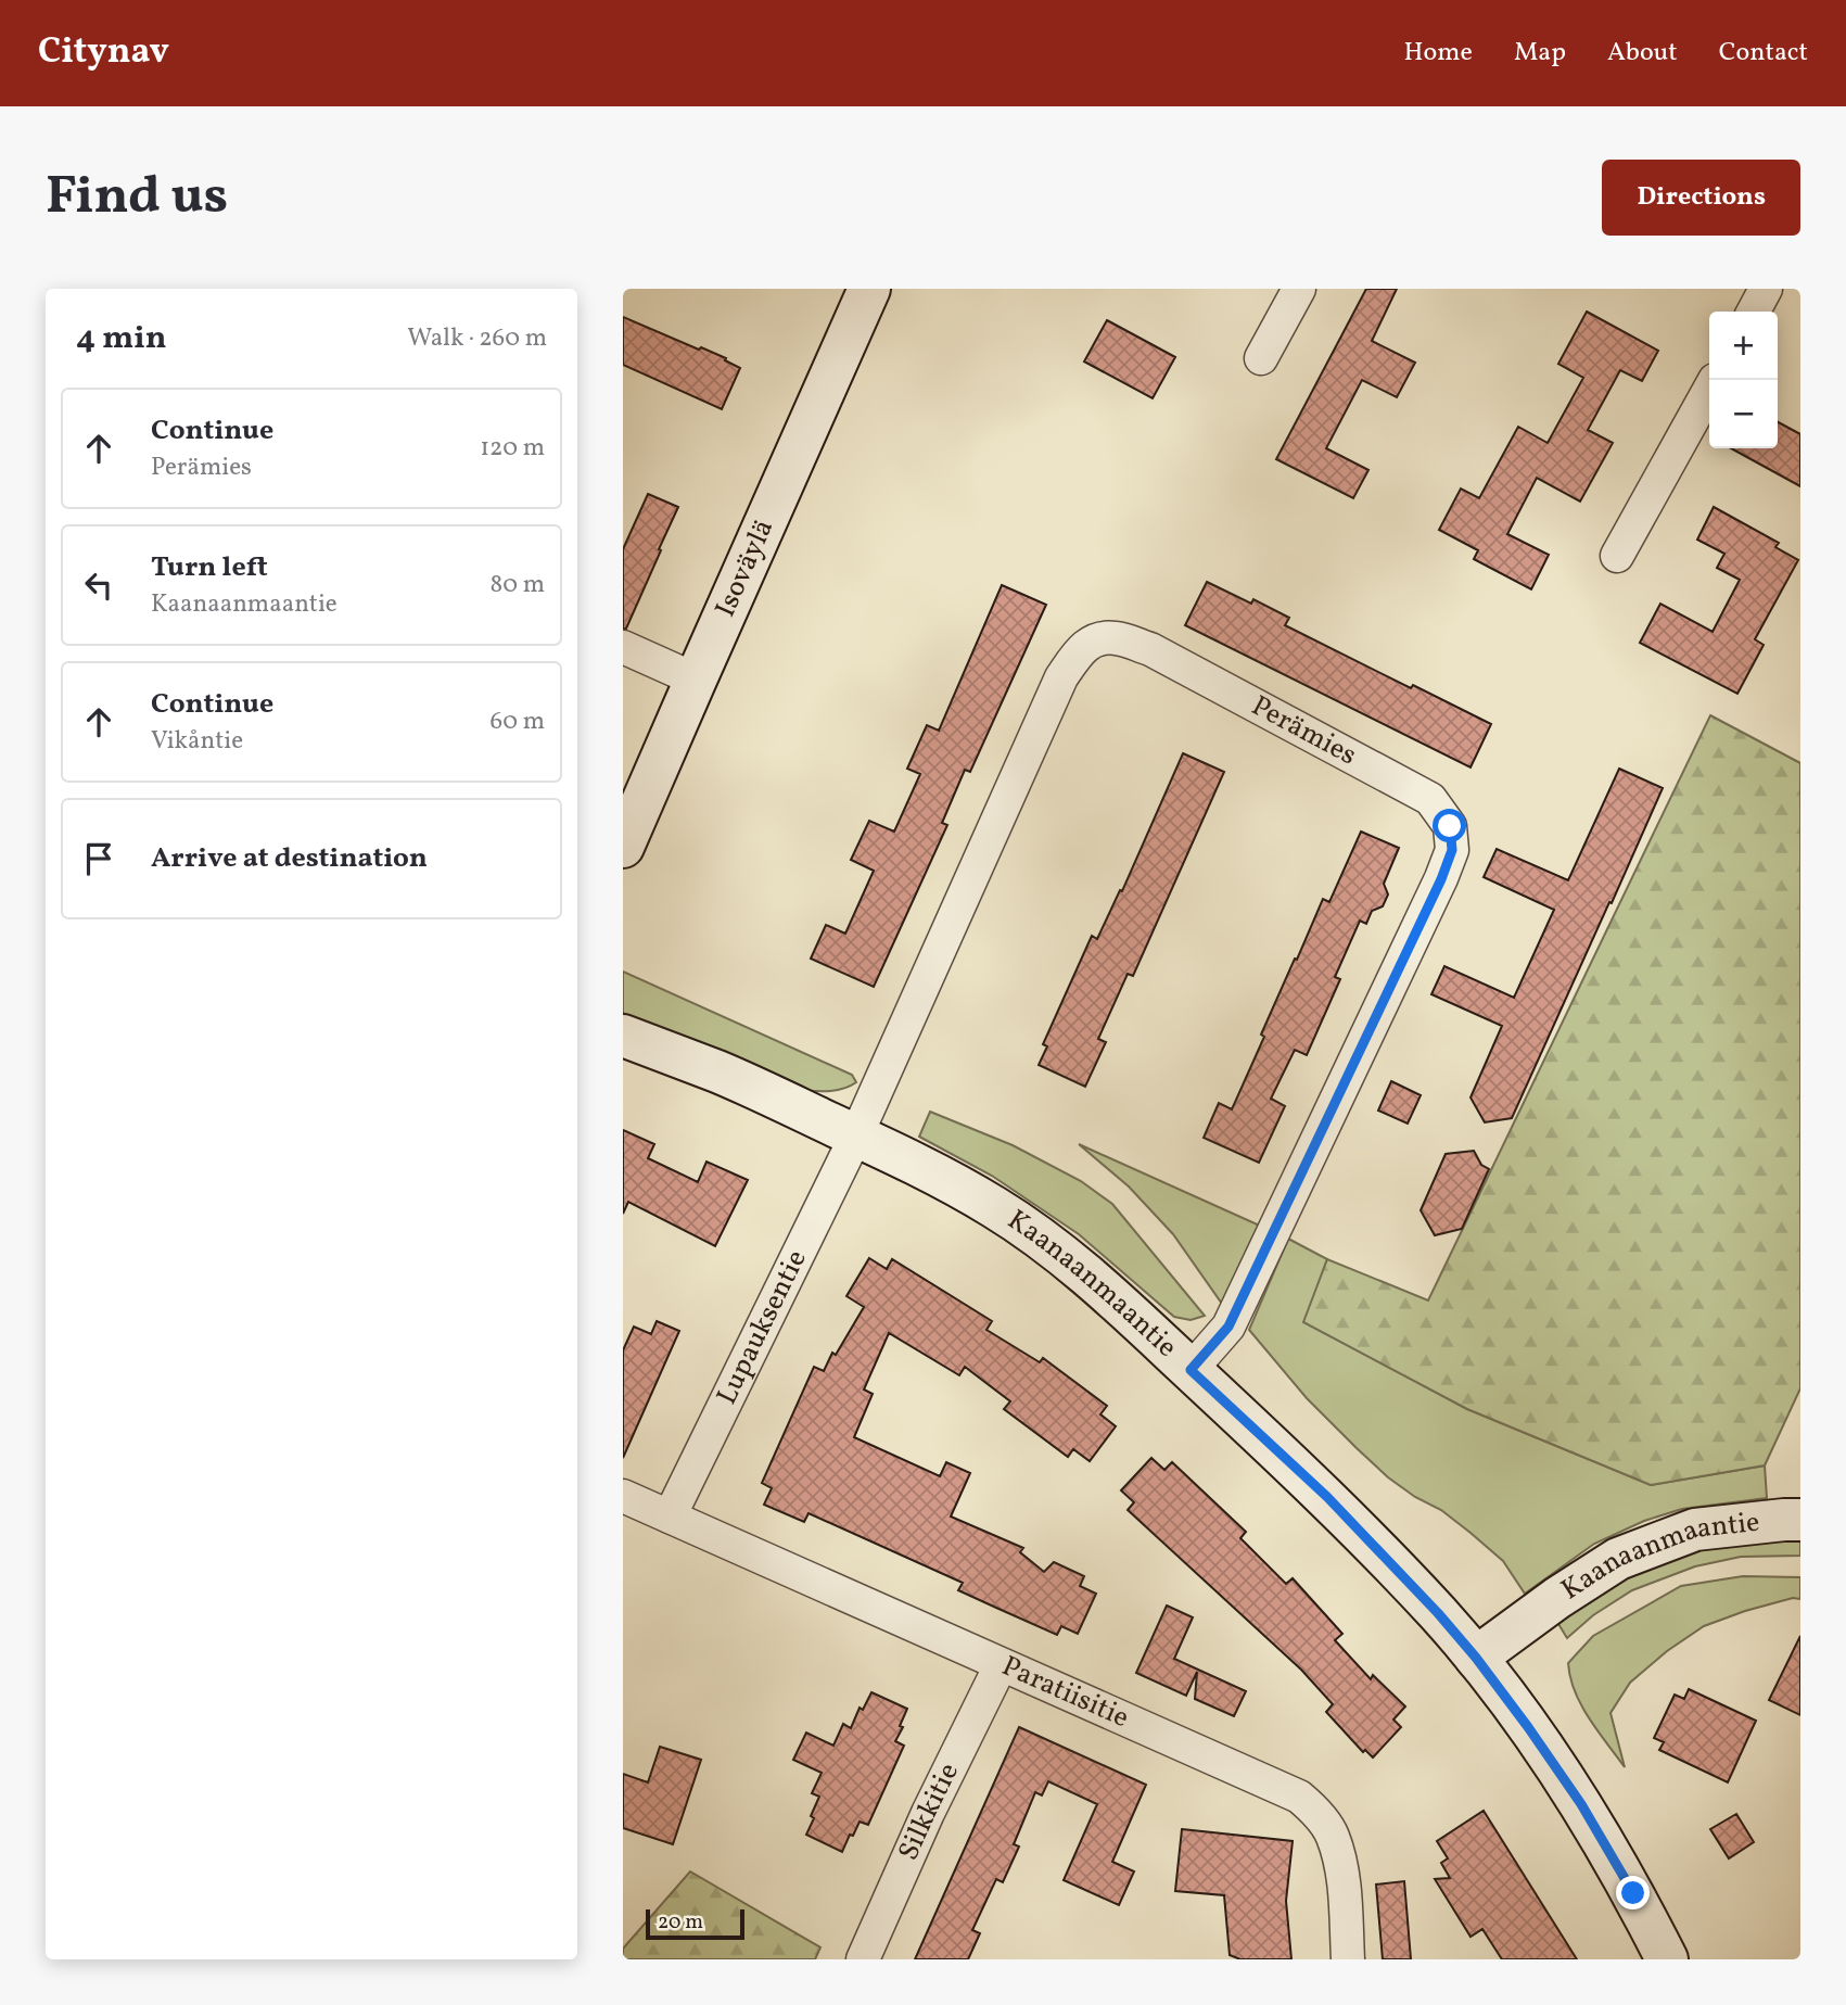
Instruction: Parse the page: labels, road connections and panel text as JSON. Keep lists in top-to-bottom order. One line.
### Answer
{"streets":{"street":["Isoväylä","Perämies","Kaanaanmaantie","Lupauksentie","Paratiisitie","Silkkitie"]},"crossings":[["Perämies","Kaanaanmaantie"],["Perämies","Lupauksentie"],["Kaanaanmaantie","Lupauksentie"],["Lupauksentie","Paratiisitie"],["Paratiisitie","Silkkitie"]],"scale_bar":"20 m","page":{"header":"Citynav","nav":["Home","Map","About","Contact"],"buttons":"Directions","title":"Find us","heading":["4 min","Walk · 260 m"],"map_buttons":["+","−"],"list":[["Continue","Perämies","120 m"],["Turn left","Kaanaanmaantie","80 m"],["Continue","Vikåntie","60 m"],"Arrive at destination"],"scale":"20 m"}}
